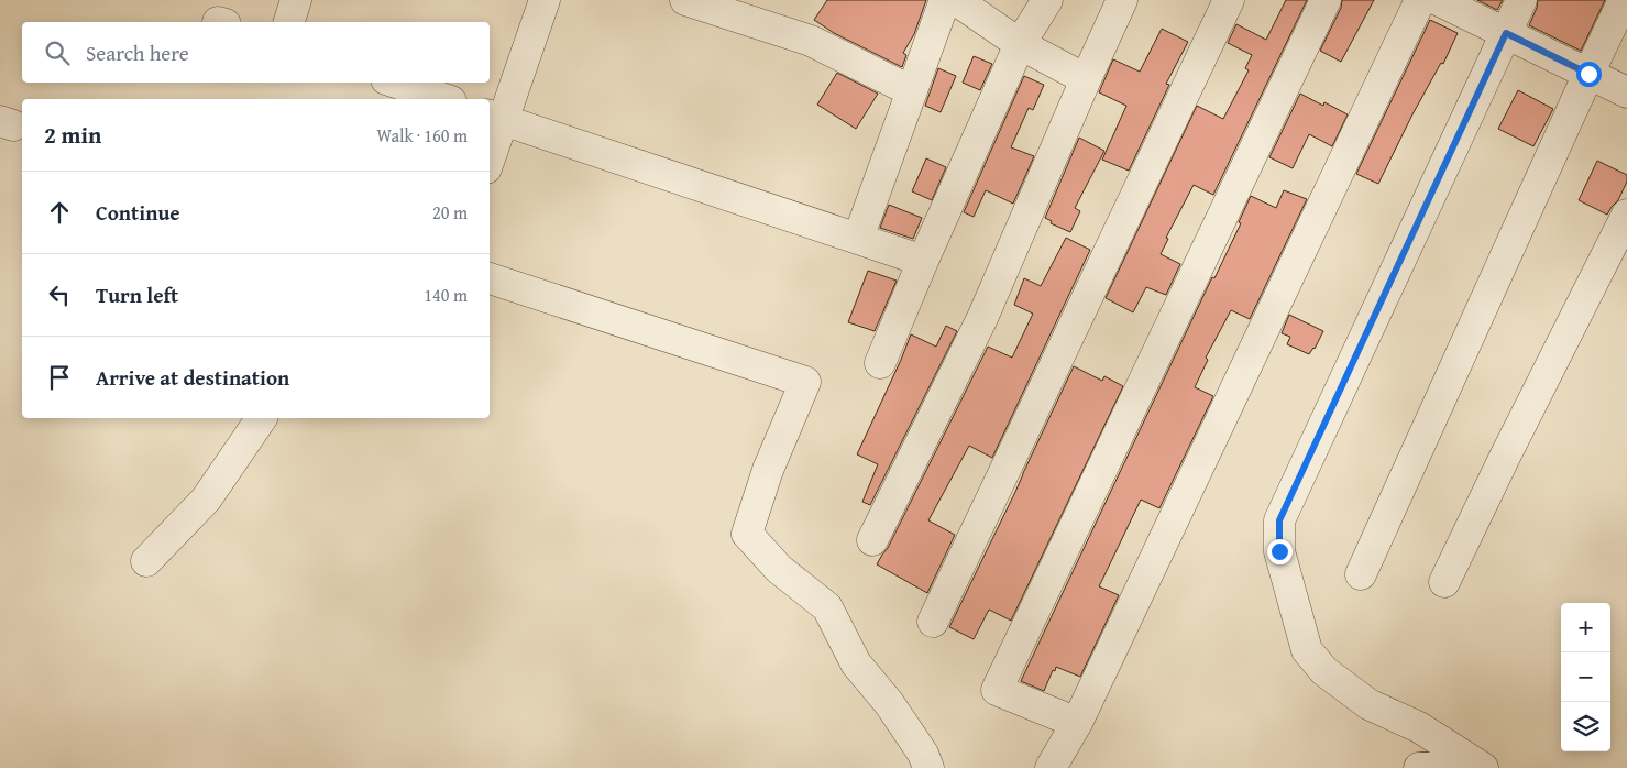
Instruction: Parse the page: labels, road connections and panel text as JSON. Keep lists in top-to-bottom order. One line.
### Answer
{"page":{"search":"Search here","heading":["2 min","Walk · 160 m"],"list":[["Continue","20 m"],["Turn left","140 m"],"Arrive at destination"],"map_buttons":["+","−"]}}
